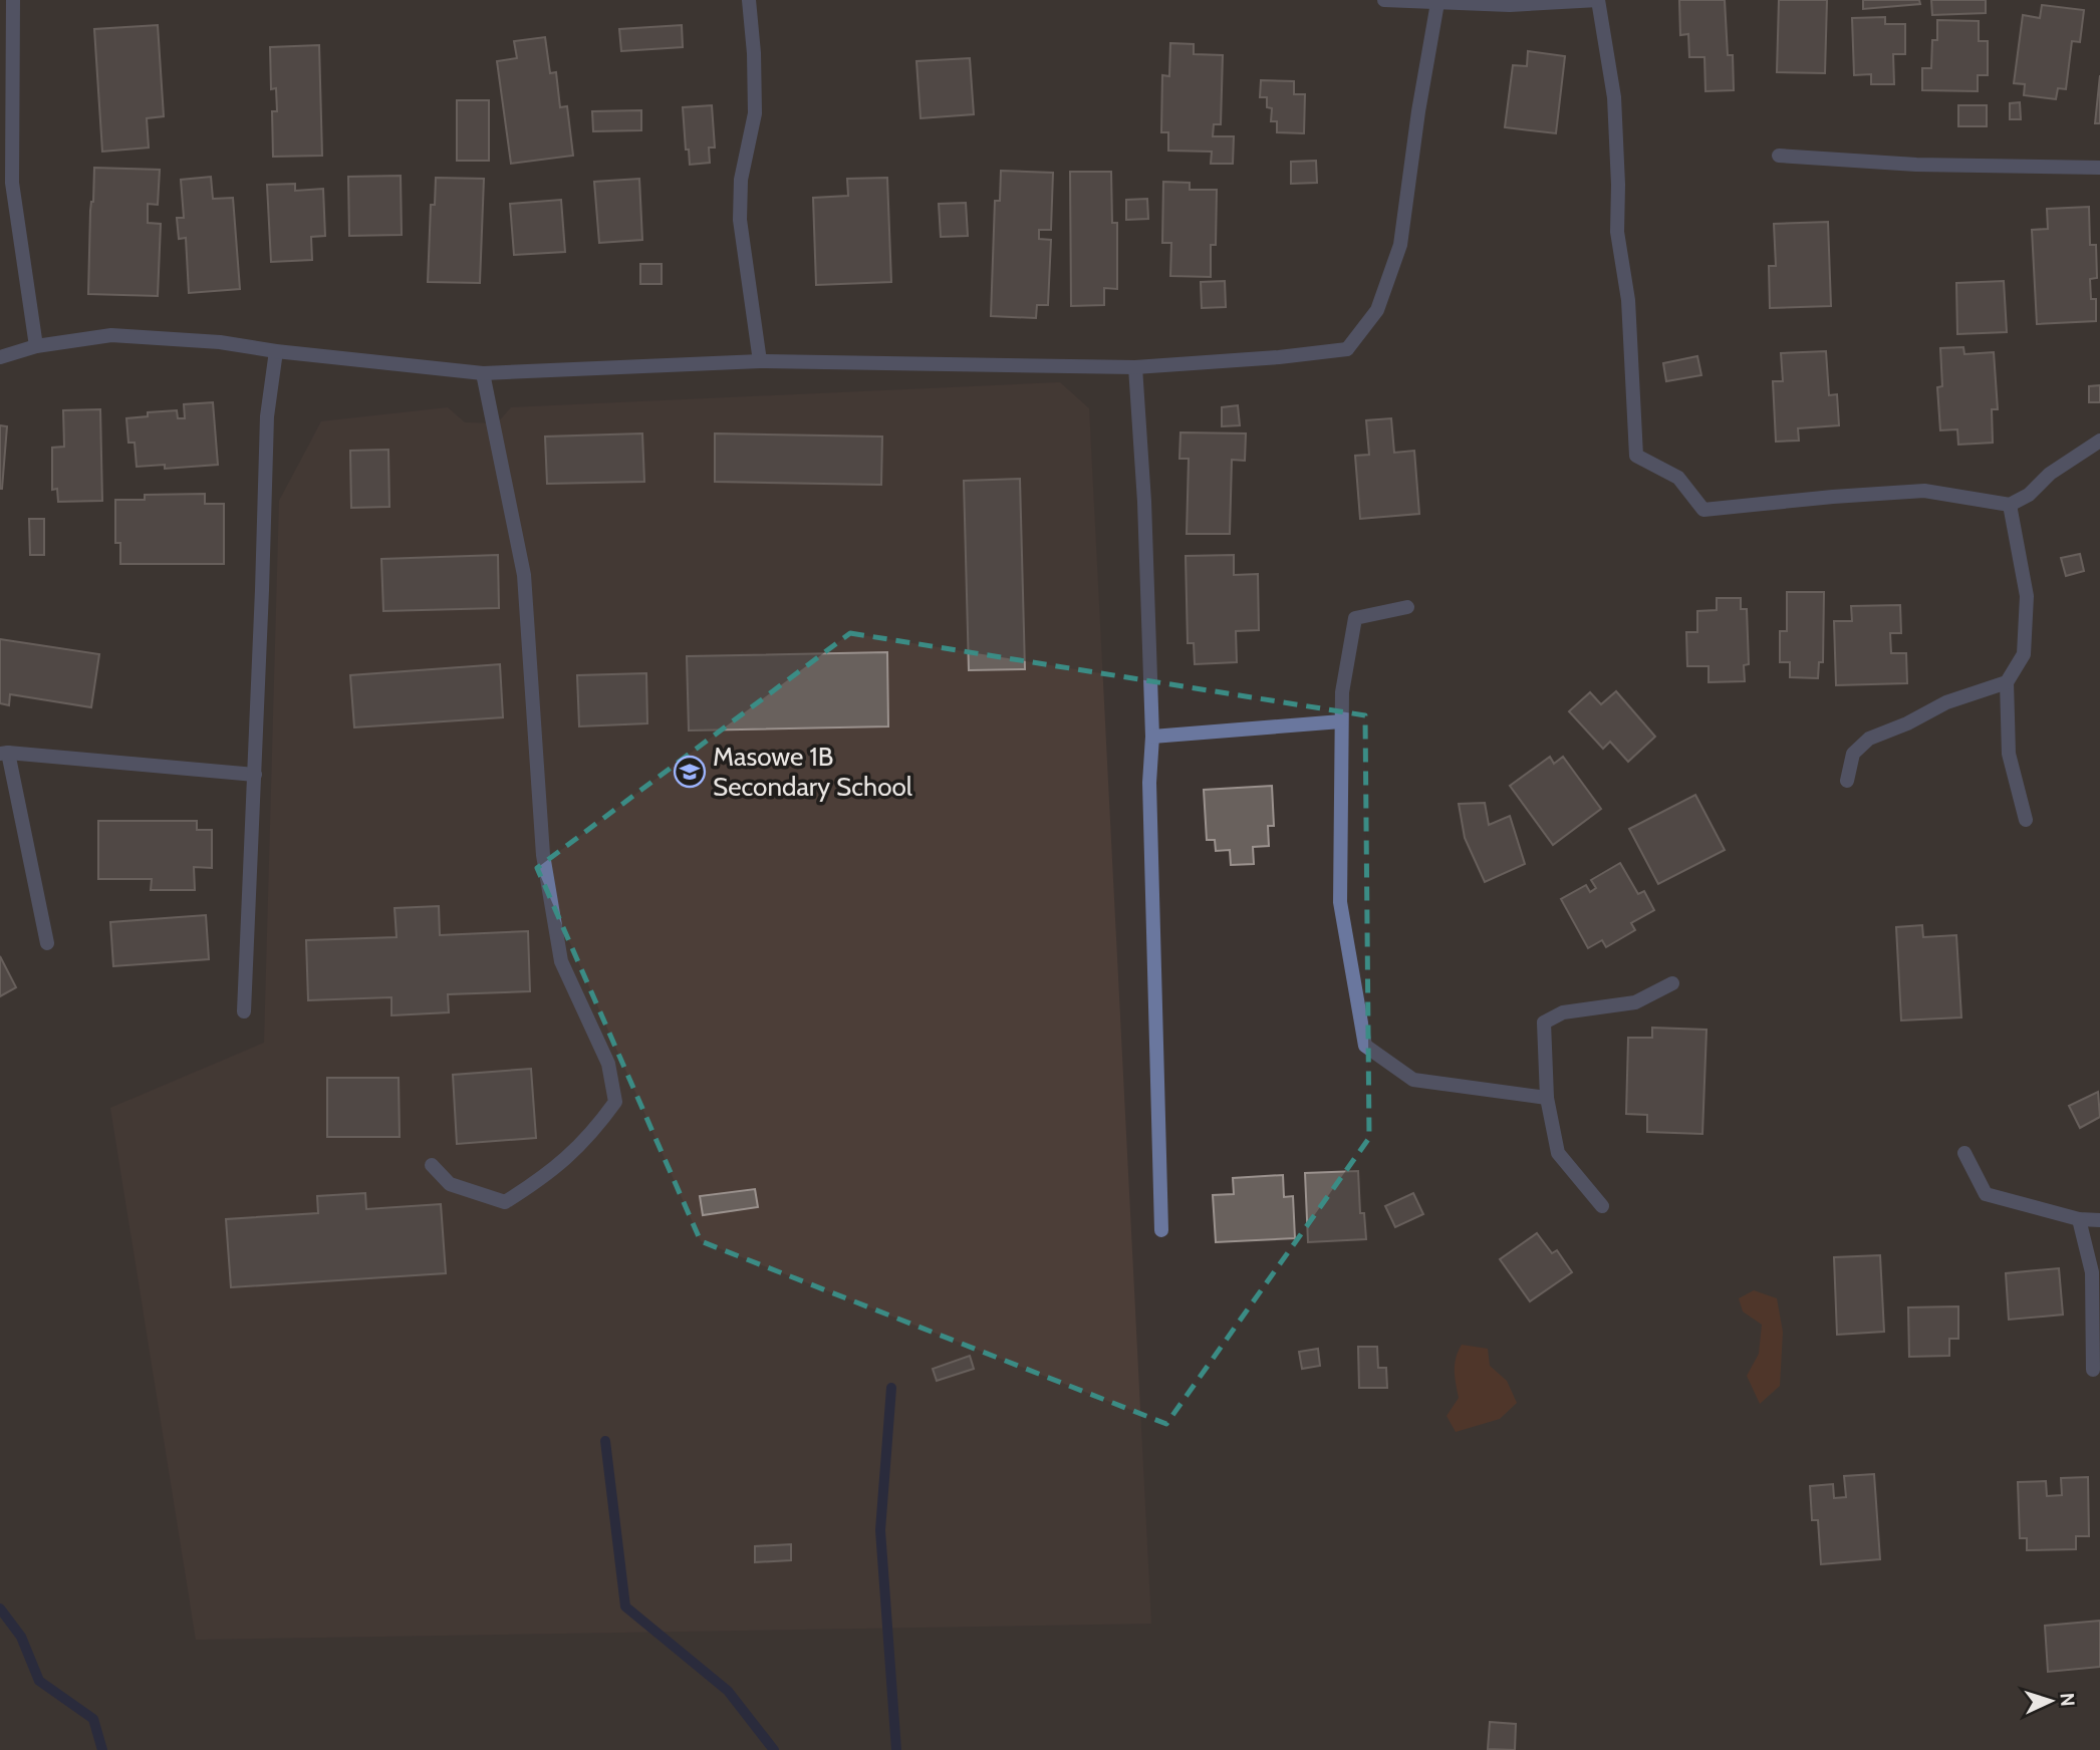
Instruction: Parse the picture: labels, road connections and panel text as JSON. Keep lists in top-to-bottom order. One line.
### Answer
{"places":{"school or university":["Masowe 1B Secondary School"]},"north":"right"}
